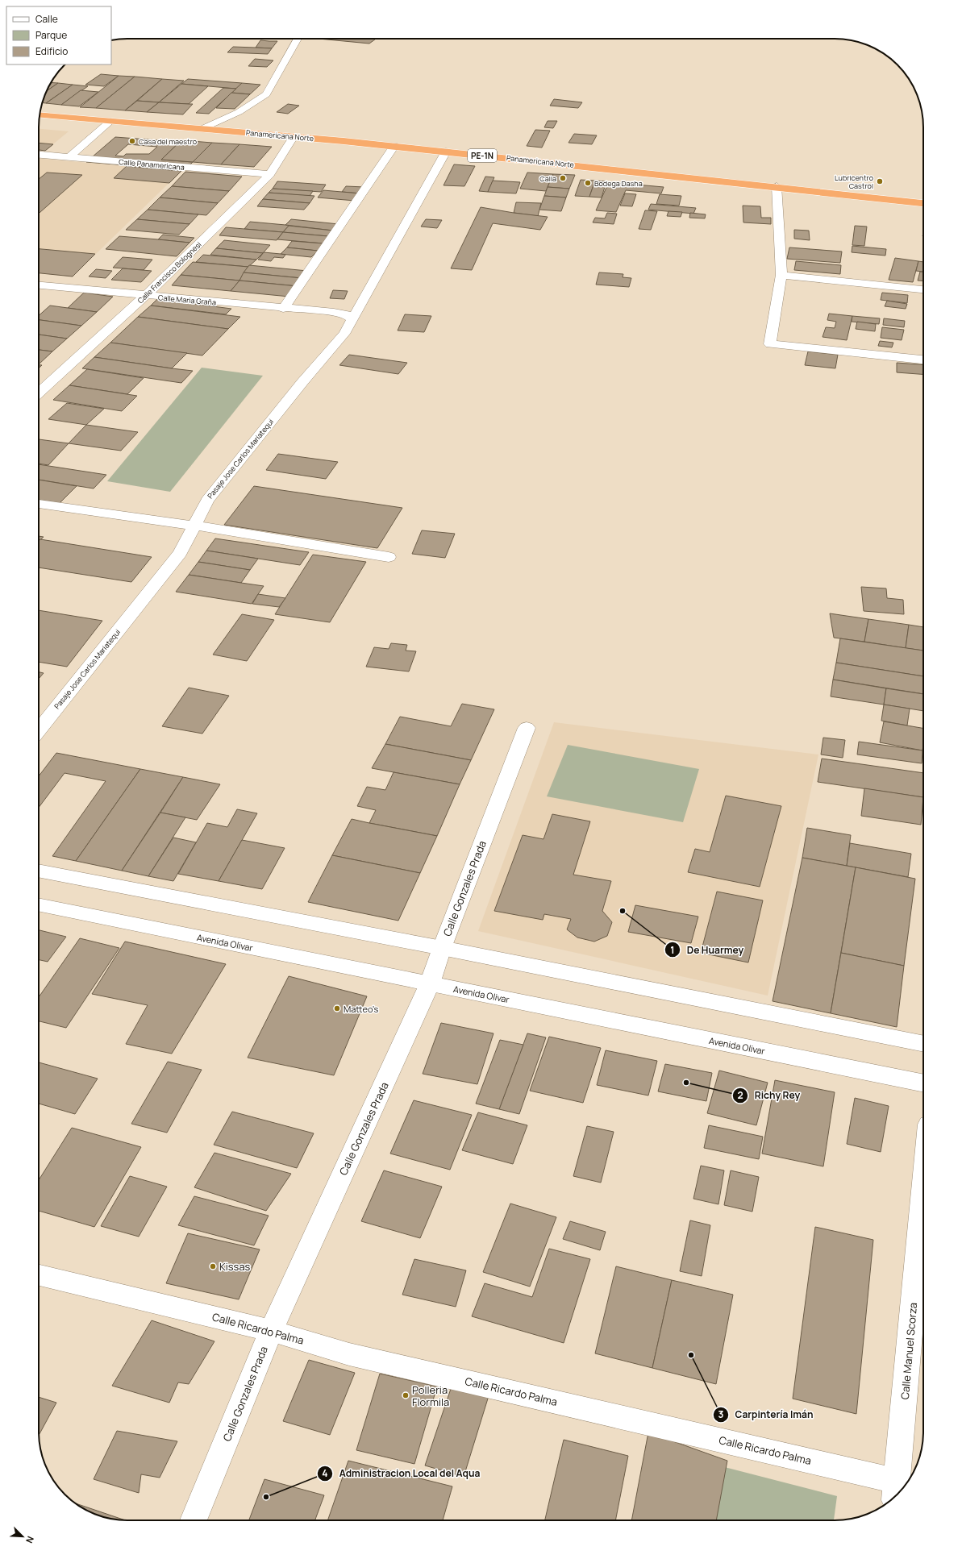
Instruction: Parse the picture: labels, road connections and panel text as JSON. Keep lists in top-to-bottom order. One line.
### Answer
{"streets":{"highway":["Panamericana Norte","PE-1N"],"street":["Calle Panamericana","Calle Francisco Bolognesi","Calle María Graña","Pasaje Jose Carlos Mariatequi","Calle Gonzales Prada","Avenida Olivar","Calle Ricardo Palma","Calle Manuel Scorza"]},"crossings":[["Panamericana Norte","Calle Francisco Bolognesi"],["Panamericana Norte","Pasaje Jose Carlos Mariatequi"],["Calle Panamericana","Calle Francisco Bolognesi"],["Calle Francisco Bolognesi","Calle María Graña"],["Calle Gonzales Prada","Avenida Olivar"],["Calle Gonzales Prada","Calle Ricardo Palma"],["Calle Ricardo Palma","Calle Manuel Scorza"]],"places":["Casa del maestro","Calla","Lubricentro Castrol","Bodega Dasha","De Huarmey","Matteo's","Richy Rey","Kissas","Carpintería Imán","Polleria Flormila","Administracion Local del Aqua"],"legend":["Calle","Parque","Edificio"],"north":"bottom right"}
